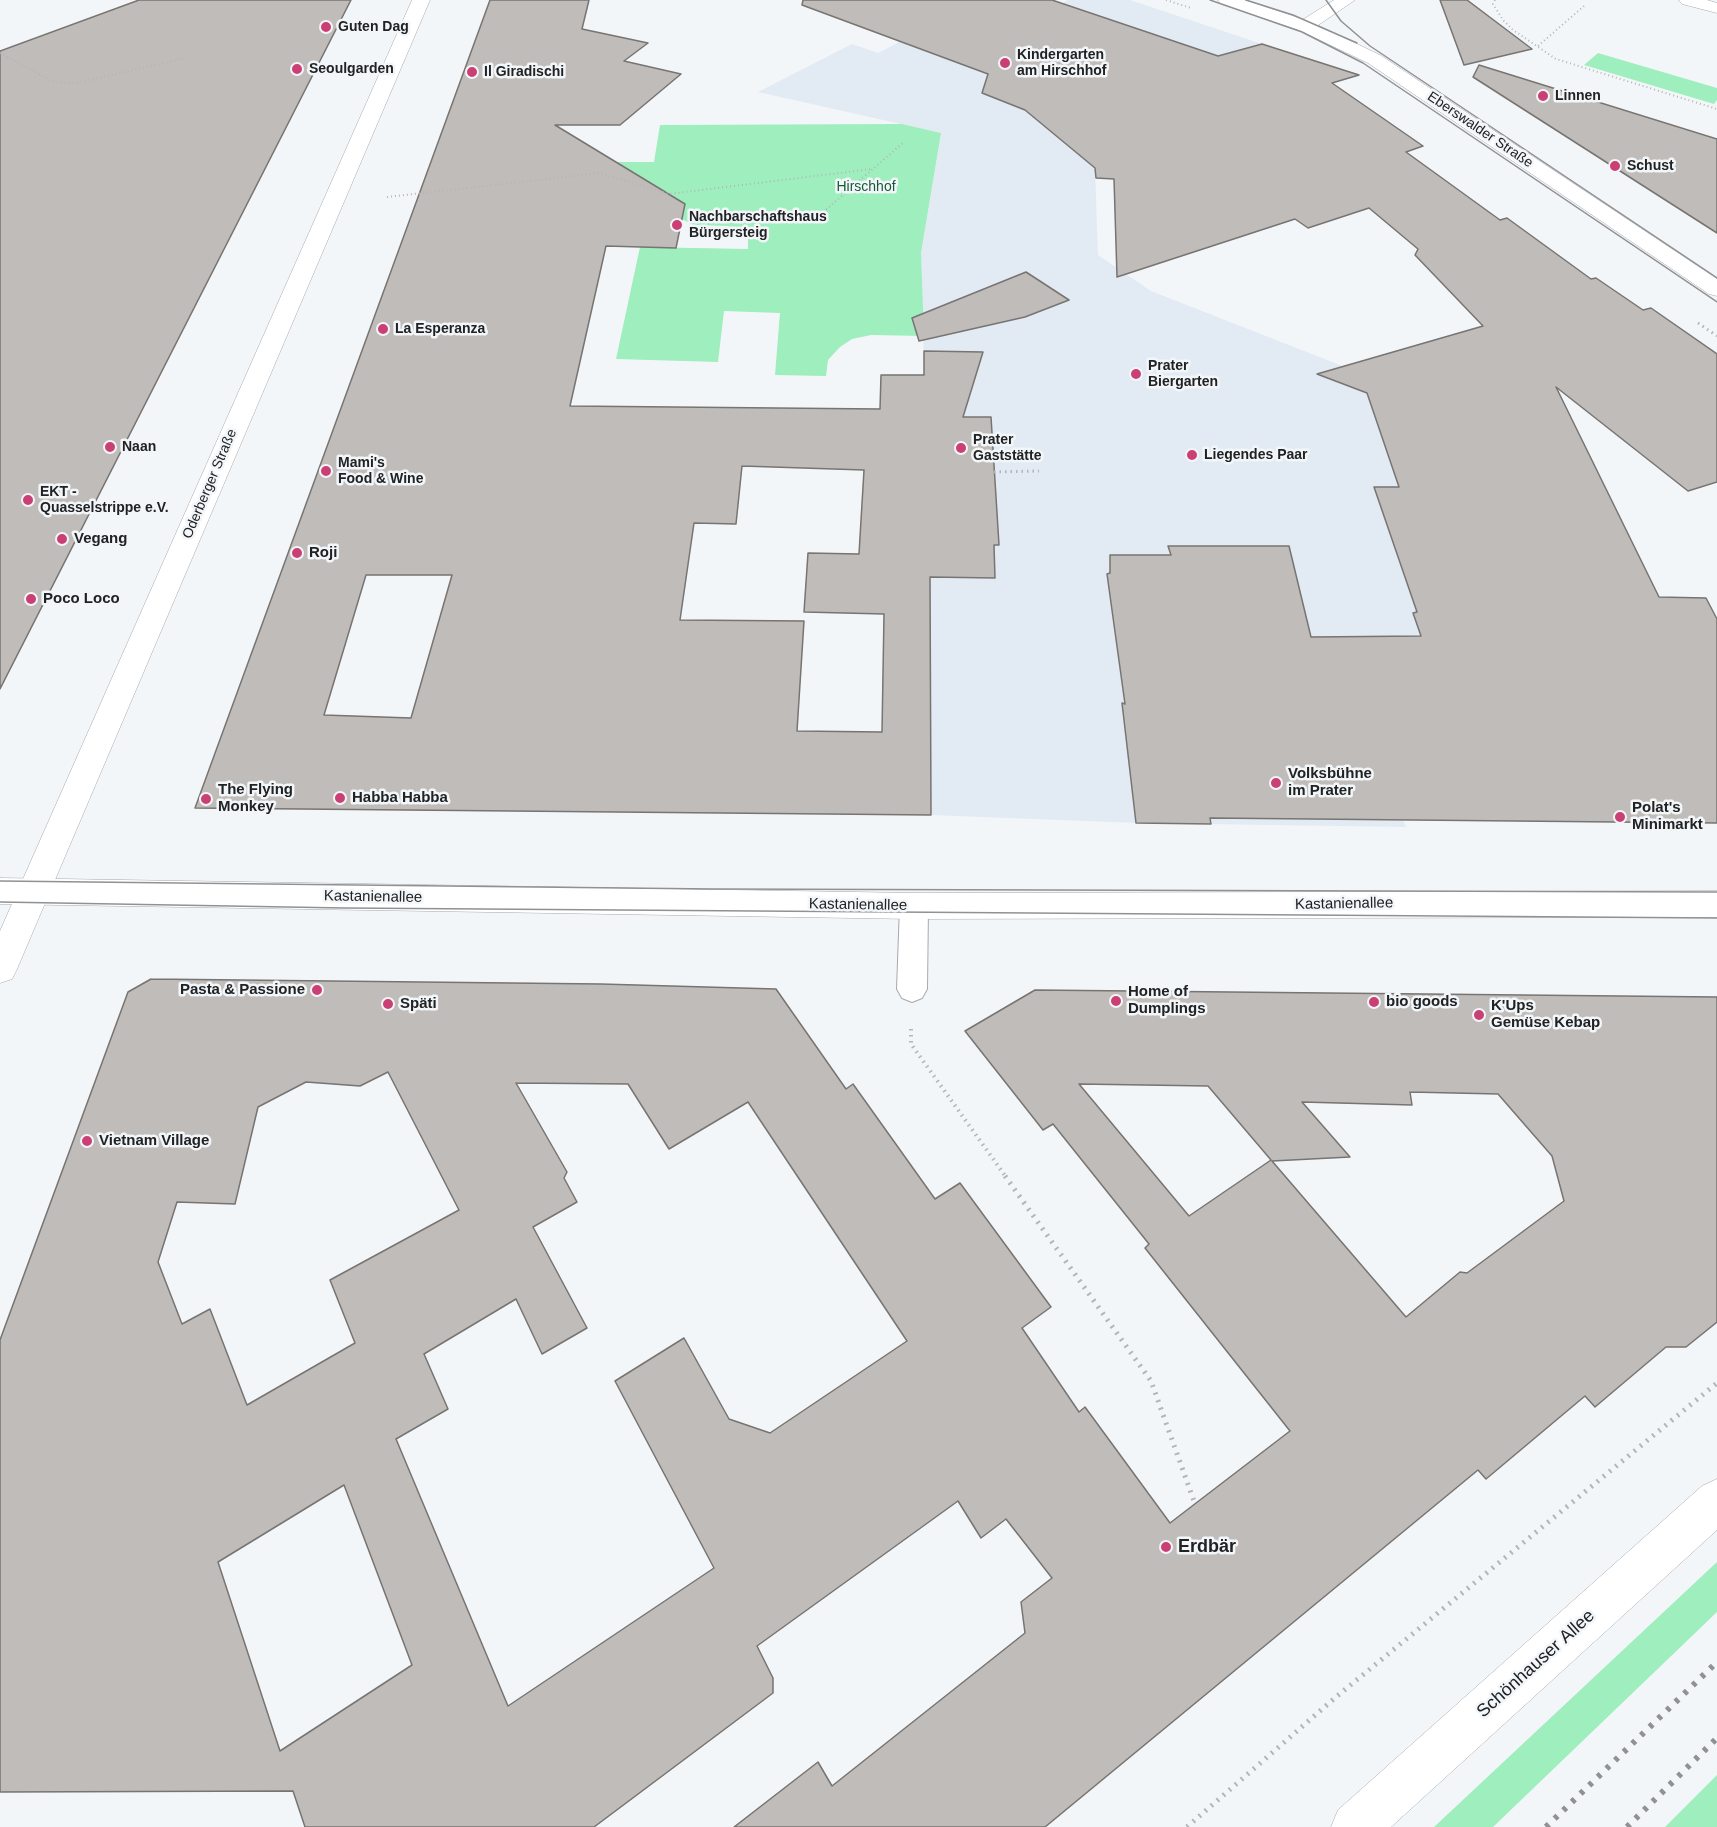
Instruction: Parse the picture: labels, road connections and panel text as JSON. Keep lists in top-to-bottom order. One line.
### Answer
{"streets":{"street":["Eberswalder Straße","Oderberger Straße","Kastanienallee","Schönhauser Allee"]},"crossings":[["Oderberger Straße","Kastanienallee"]],"parks":["Hirschhof"],"places":["Guten Dag","Kindergarten am Hirschhof","Seoulgarden","Il Giradischi","Linnen","Schust","Nachbarschaftshaus Bürgersteig","La Esperanza","Prater Biergarten","Naan","Prater Gaststätte","Liegendes Paar","Mami's Food & Wine","EKT - Quasselstrippe e.V.","Vegang","Roji","Poco Loco","Volksbühne im Prater","Habba Habba","The Flying Monkey","Polat's Minimarkt","Pasta & Passione","Home of Dumplings","bio goods","Späti","K'Ups Gemüse Kebap","Vietnam Village","Erdbär"]}
